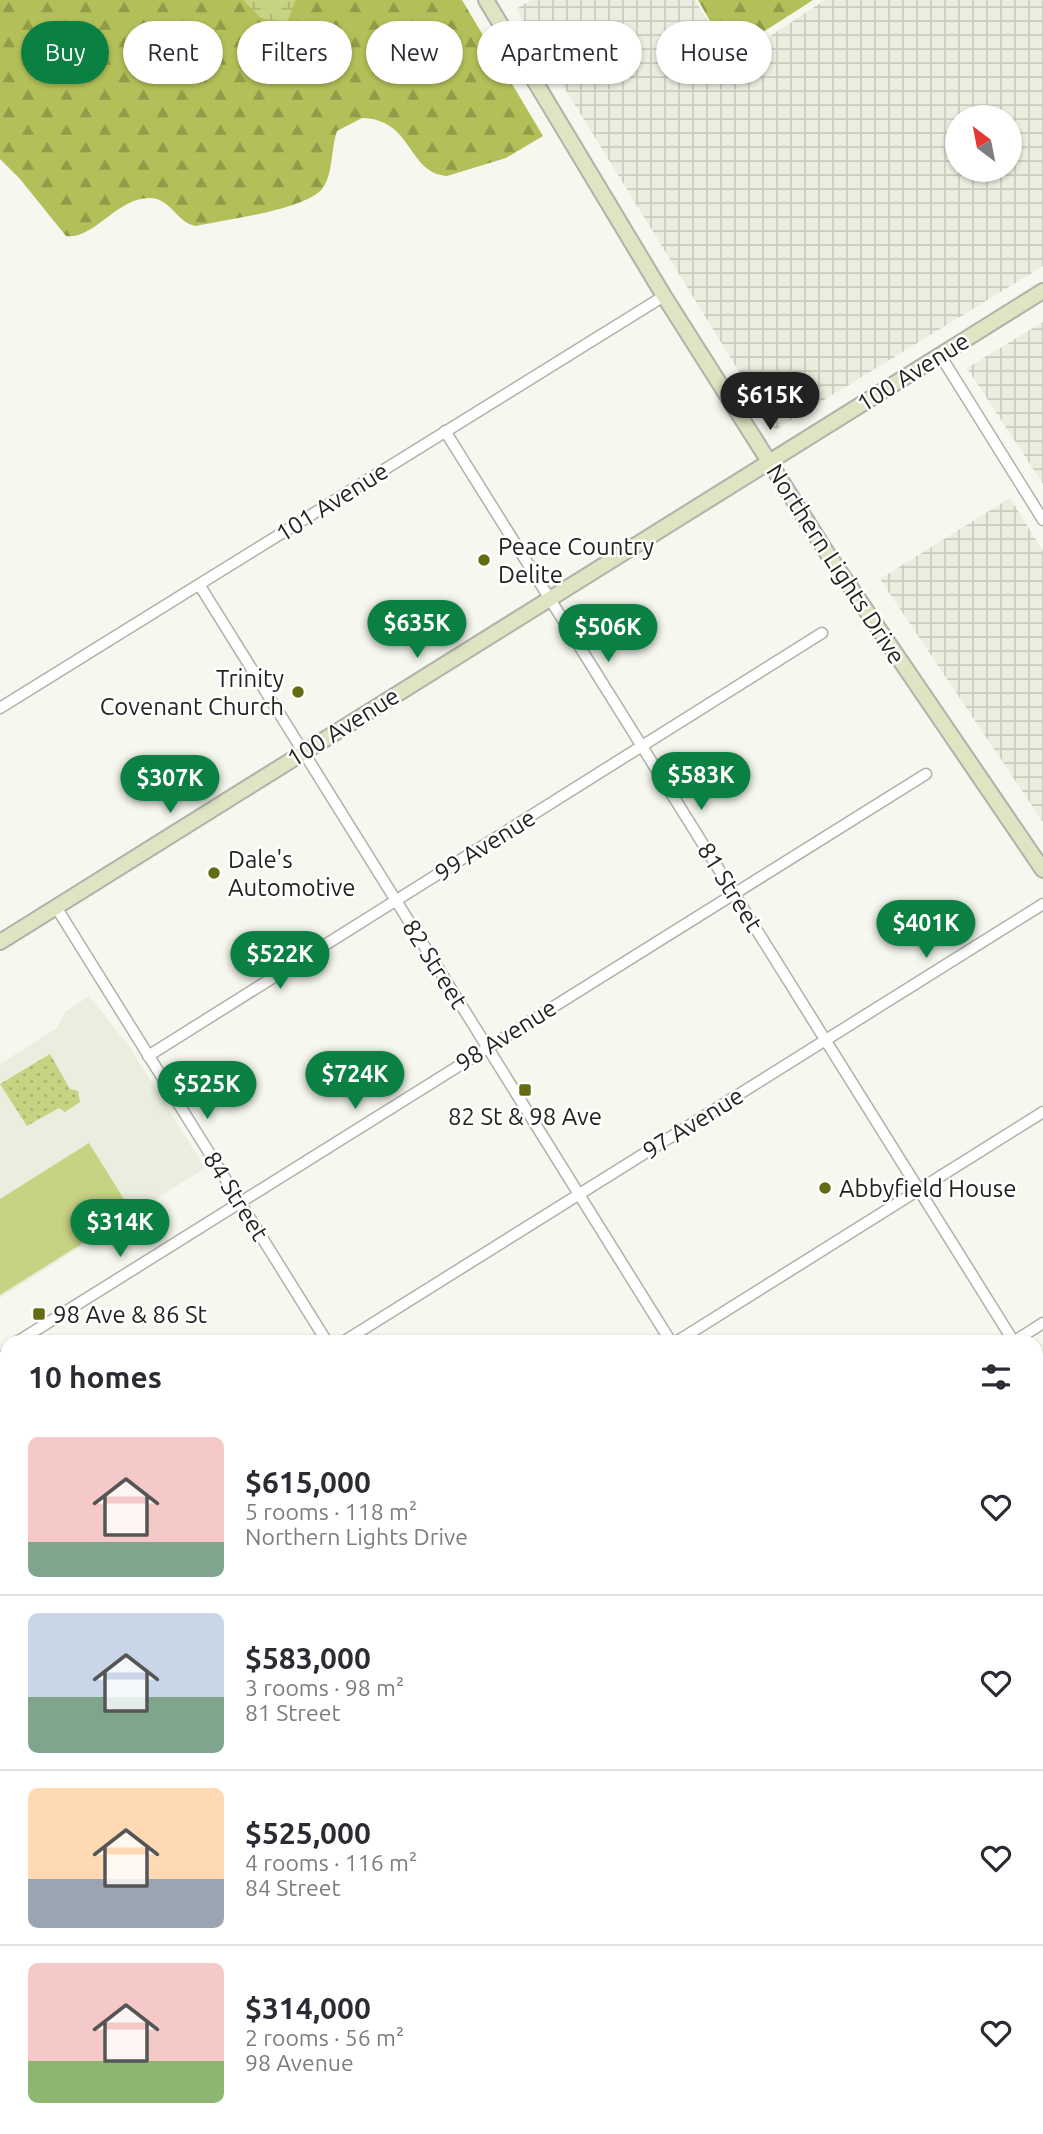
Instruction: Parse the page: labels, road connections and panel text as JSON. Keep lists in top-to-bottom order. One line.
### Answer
{"streets":{"main road":["100 Avenue","Northern Lights Drive"],"street":["101 Avenue","99 Avenue","81 Street","82 Street","98 Avenue","97 Avenue","84 Street"]},"crossings":[["100 Avenue","Northern Lights Drive"],["100 Avenue","81 Street"],["100 Avenue","82 Street"],["100 Avenue","84 Street"],["101 Avenue","Northern Lights Drive"],["101 Avenue","81 Street"],["101 Avenue","82 Street"],["99 Avenue","81 Street"],["99 Avenue","82 Street"],["99 Avenue","84 Street"],["81 Street","98 Avenue"],["81 Street","97 Avenue"],["82 Street","98 Avenue"],["82 Street","97 Avenue"],["98 Avenue","84 Street"]],"places":{"other":["Peace Country Delite","Trinity Covenant Church","Dale's Automotive","Abbyfield House"],"transit":["82 St & 98 Ave","98 Ave & 86 St"]},"north":"top left","page":{"chip":["Buy","Rent","Filters","New","Apartment","House"],"price":["$615K","$635K","$506K","$583K","$307K","$401K","$522K","$724K","$525K","$314K"],"heading":"10 homes","list":[{"name":"$615,000","note":"5 rooms · 118 m² · Northern Lights Drive"},{"name":"$583,000","note":"3 rooms · 98 m² · 81 Street"},{"name":"$525,000","note":"4 rooms · 116 m² · 84 Street"},{"name":"$314,000","note":"2 rooms · 56 m² · 98 Avenue"}]}}
